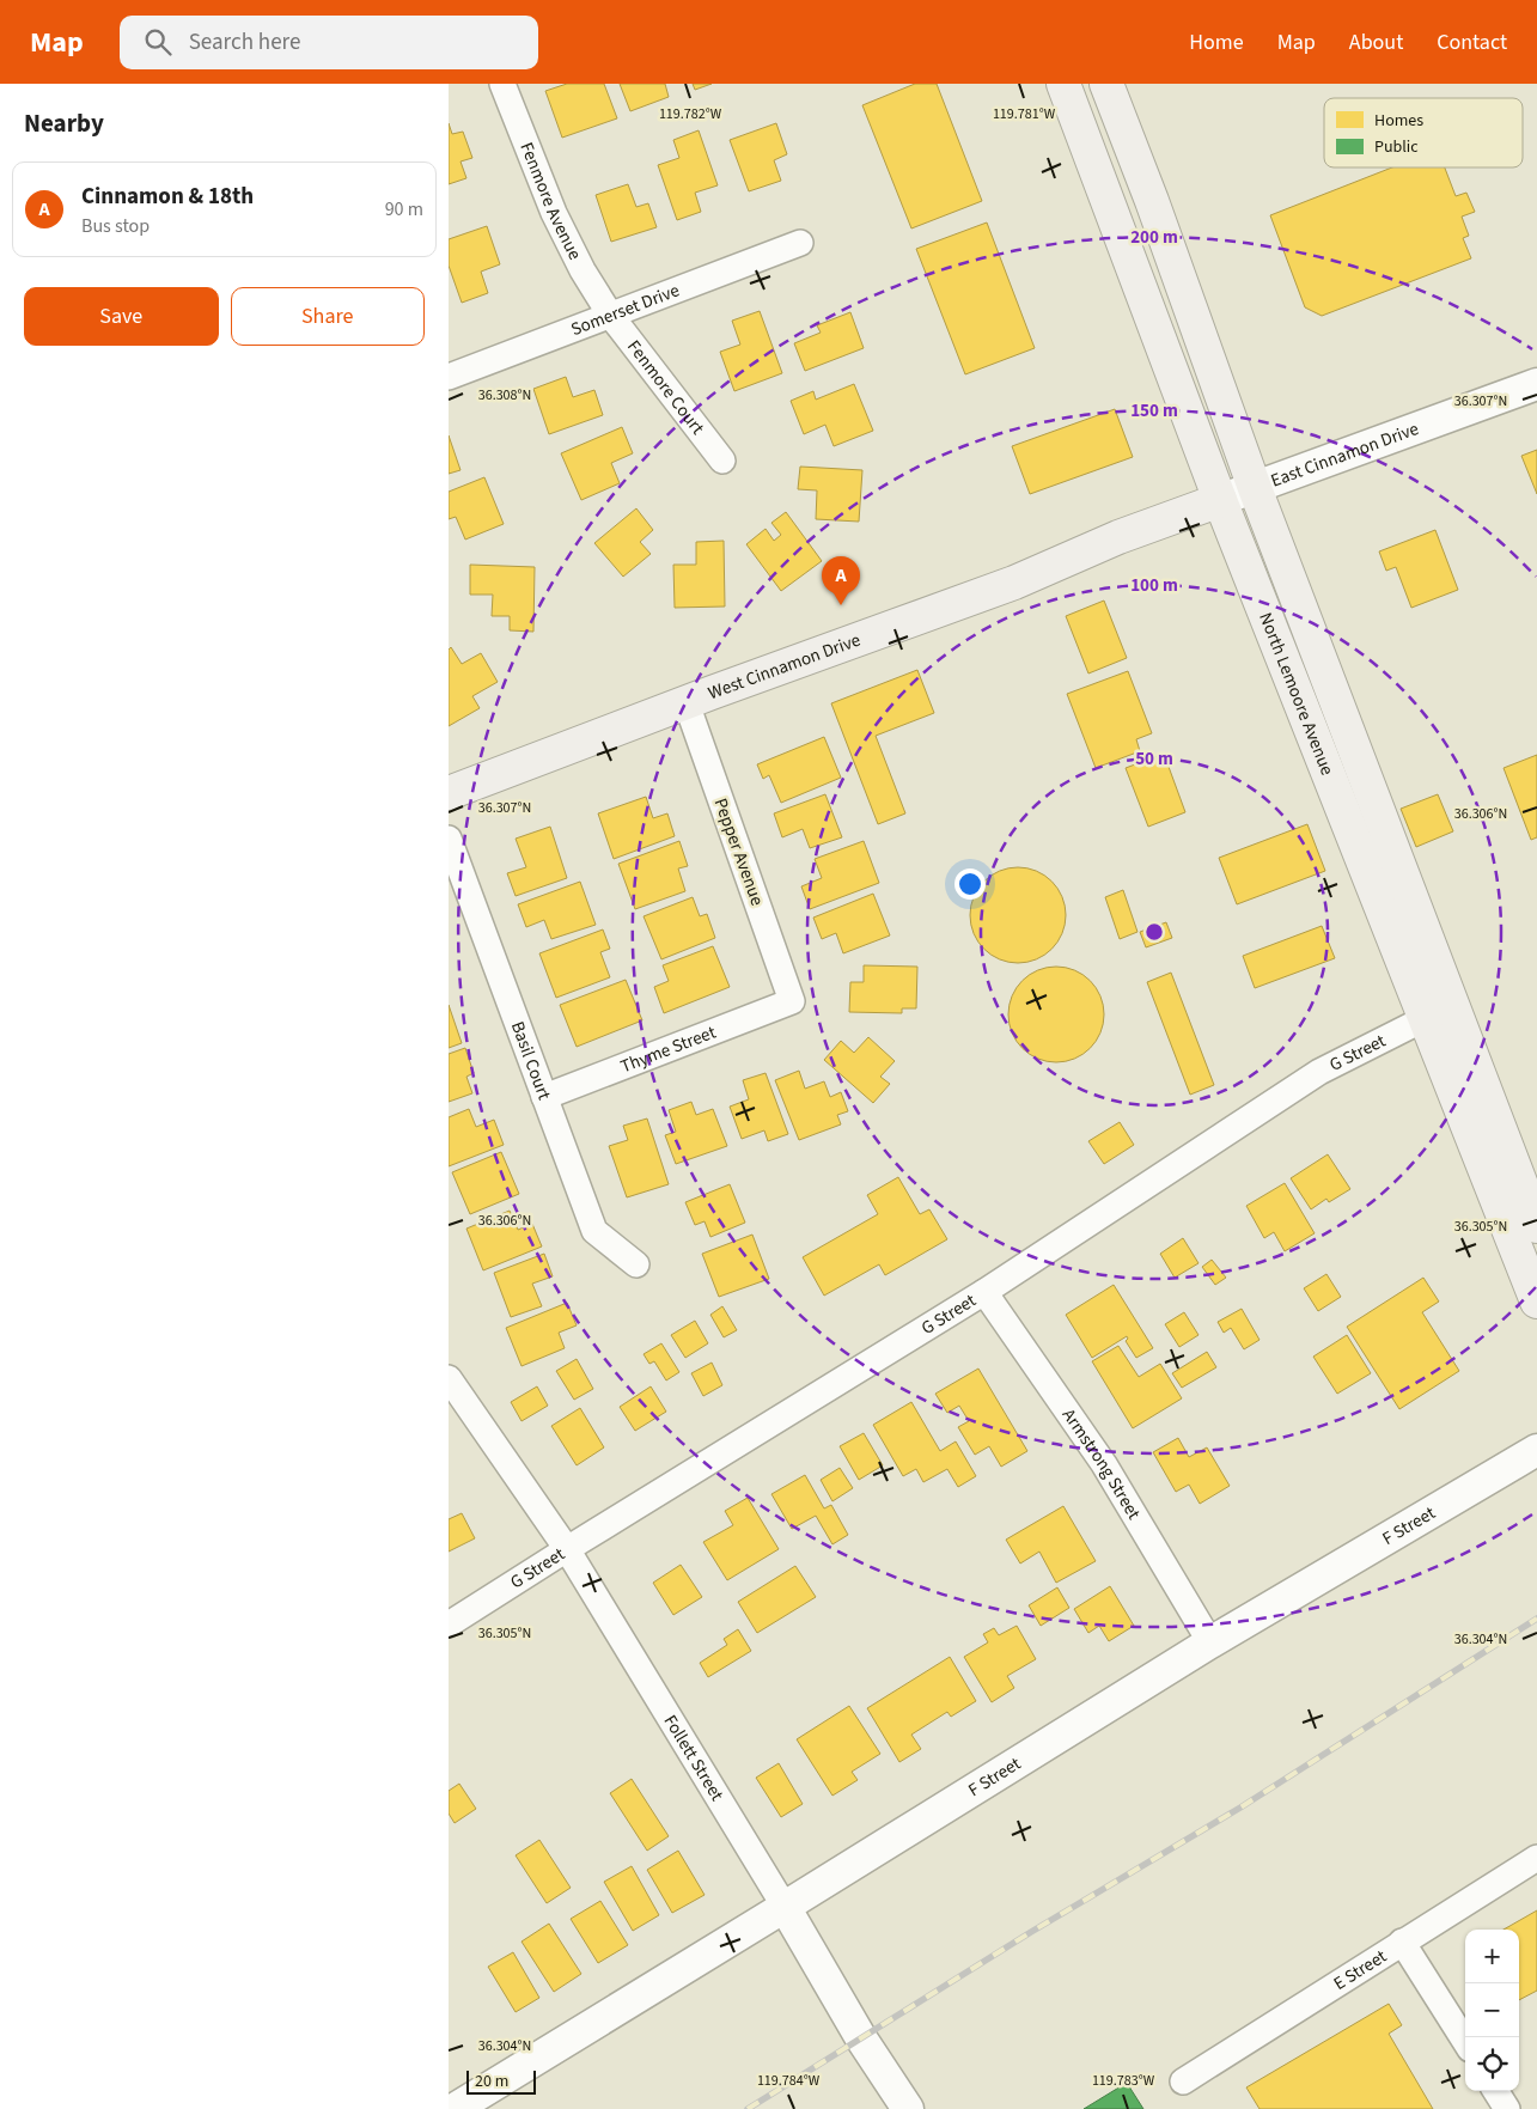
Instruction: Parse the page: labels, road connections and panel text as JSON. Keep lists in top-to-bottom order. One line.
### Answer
{"streets":{"main road":["West Cinnamon Drive","North Lemoore Avenue"],"street":["Fenmore Avenue","Somerset Drive","Fenmore Court","East Cinnamon Drive","Pepper Avenue","Thyme Street","G Street","Basil Court","Armstrong Street","F Street","Follett Street","E Street"]},"crossings":[["Fenmore Avenue","Somerset Drive"],["Fenmore Avenue","Fenmore Court"],["Somerset Drive","Fenmore Court"],["East Cinnamon Drive","West Cinnamon Drive"],["East Cinnamon Drive","North Lemoore Avenue"],["West Cinnamon Drive","North Lemoore Avenue"],["West Cinnamon Drive","Pepper Avenue"],["North Lemoore Avenue","G Street"],["Pepper Avenue","Thyme Street"],["Thyme Street","Basil Court"],["G Street","Armstrong Street"],["G Street","Follett Street"],["Armstrong Street","F Street"],["F Street","Follett Street"]],"legend":["Homes","Public"],"scale_bar":"20 m","page":{"header":"Map","search":"Search here","nav":["Home","Map","About","Contact"],"heading":"Nearby","list":[{"mark":"A","name":"Cinnamon & 18th","note":"Bus stop","value":"90 m"}],"buttons":["Save","Share"],"pins":"A","map_buttons":["+","−"],"scale":"20 m"},"coordinates":["119.782°W","119.781°W","36.308°N","36.307°N","36.306°N","36.305°N","36.304°N","119.784°W","119.783°W"],"rings":["200 m","150 m","100 m","50 m"]}
